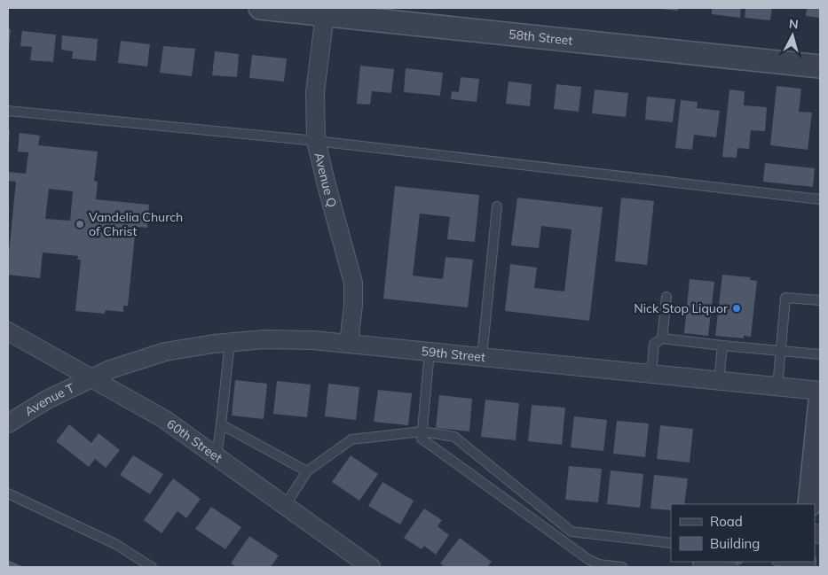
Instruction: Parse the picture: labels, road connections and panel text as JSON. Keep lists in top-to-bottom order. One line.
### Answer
{"streets":{"street":["58th Street","Avenue Q","59th Street","Avenue T","60th Street"]},"crossings":[["58th Street","Avenue Q"],["Avenue Q","59th Street"],["59th Street","Avenue T"],["59th Street","60th Street"],["Avenue T","60th Street"]],"places":["Vandelia Church of Christ","Nick Stop Liquor"],"legend":["Road","Building"],"north":"top"}
